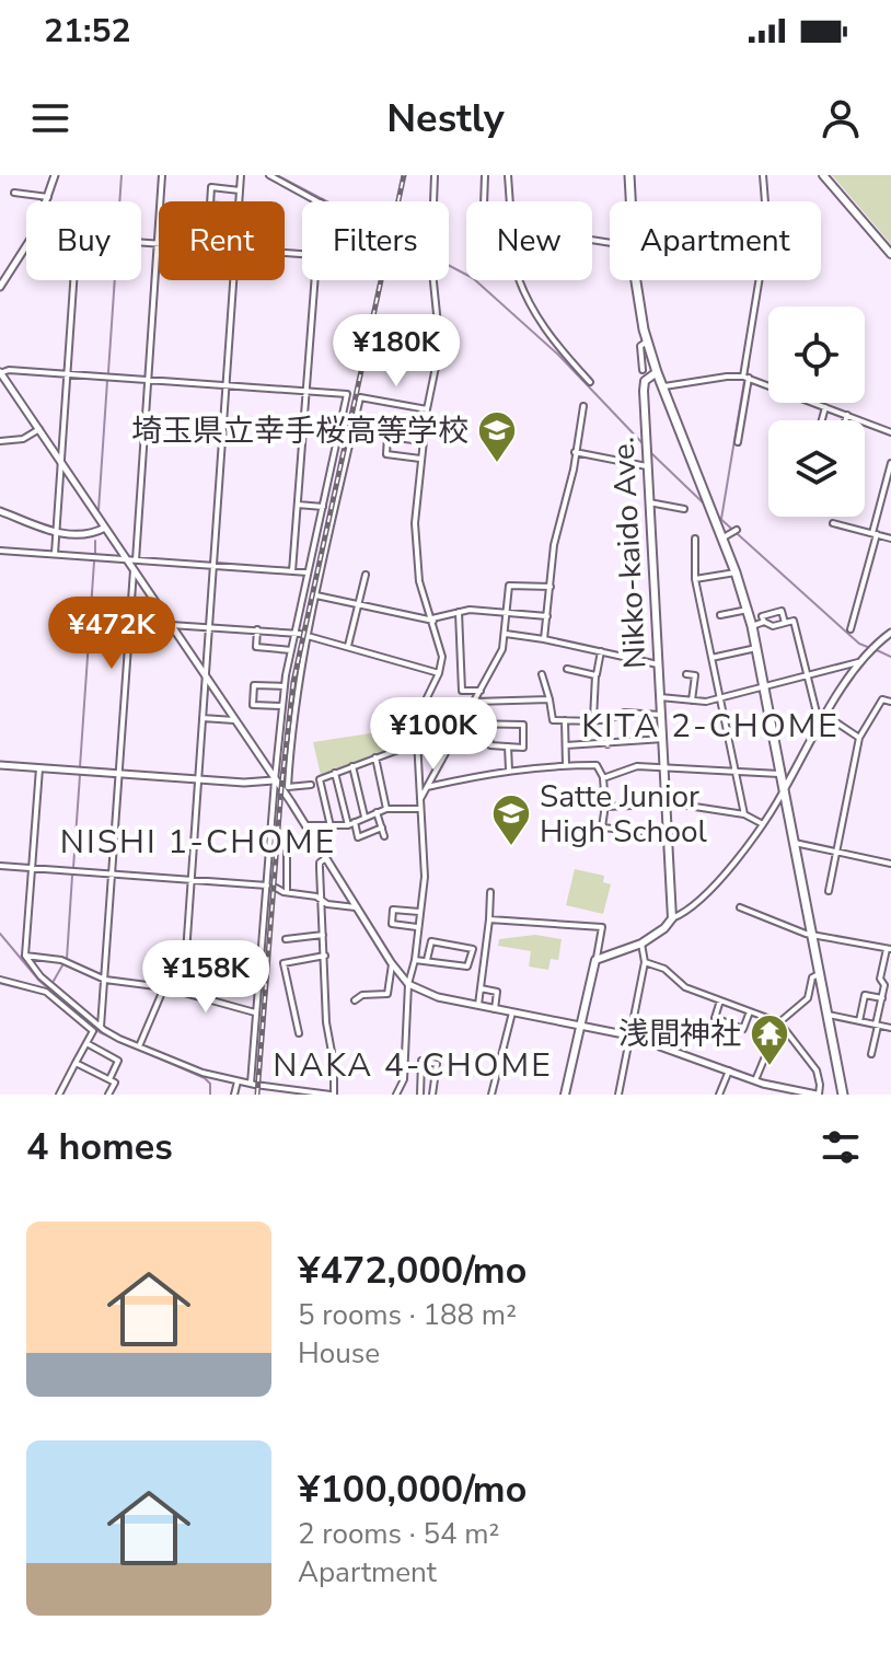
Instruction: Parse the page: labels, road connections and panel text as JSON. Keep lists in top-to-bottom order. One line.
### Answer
{"streets":{"main road":["Nikko-kaido Ave."]},"districts":["KITA 2-CHOME","NISHI 1-CHOME","NAKA 4-CHOME"],"places":{"school or university":["埼玉県立幸手桜高等学校","Satte Junior High School"],"temple":["浅間神社"]},"page":{"status":"21:52","header":"Nestly","chip":["Buy","Rent","Filters","New","Apartment"],"price":["¥180K","¥472K","¥100K","¥158K"],"heading":"4 homes","list":[{"name":"¥472,000/mo","note":"5 rooms · 188 m² · House"},{"name":"¥100,000/mo","note":"2 rooms · 54 m² · Apartment"}]}}
